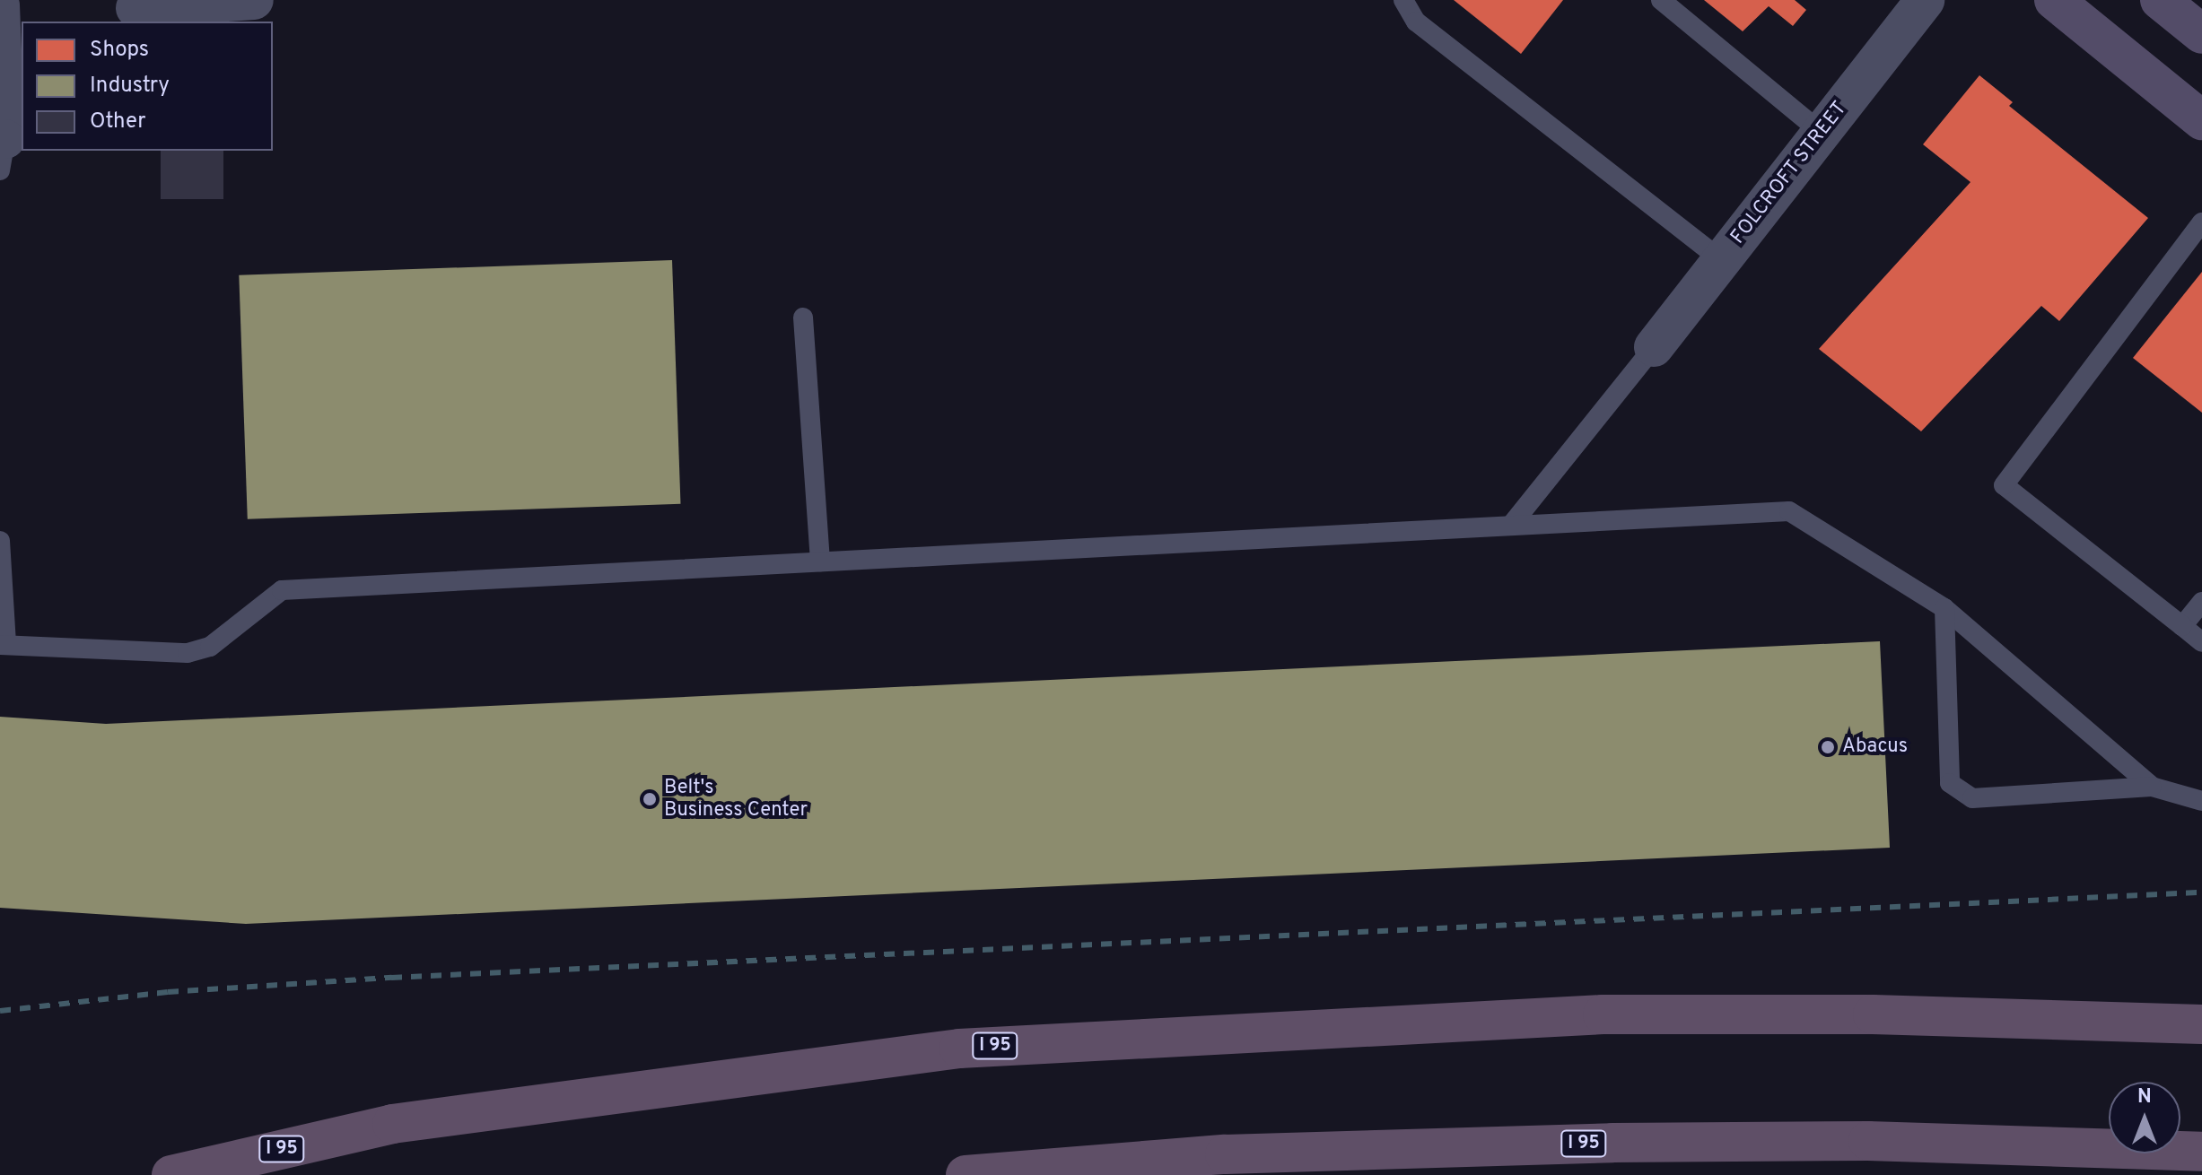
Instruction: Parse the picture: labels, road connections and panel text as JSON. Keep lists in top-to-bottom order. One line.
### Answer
{"streets":{"highway":["I 95"],"street":["FOLCROFT STREET"]},"places":["Abacus","Belt's Business Center"],"legend":["Shops","Industry","Other"],"north":"top"}
